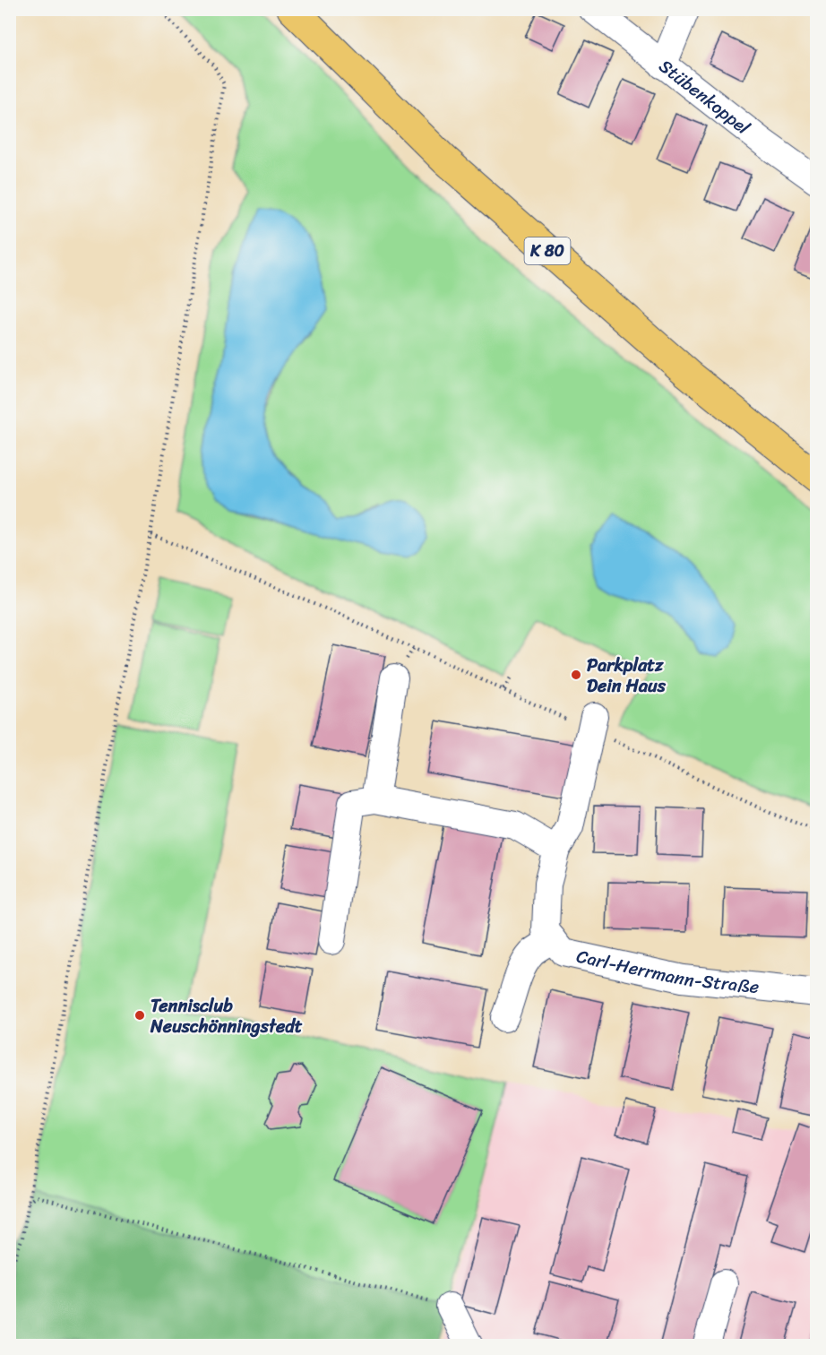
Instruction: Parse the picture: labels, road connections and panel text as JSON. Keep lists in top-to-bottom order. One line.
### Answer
{"streets":{"highway":["K 80"],"street":["Stübenkoppel","Carl-Herrmann-Straße"]},"places":["Parkplatz Dein Haus","Tennisclub Neuschönningstedt"]}
